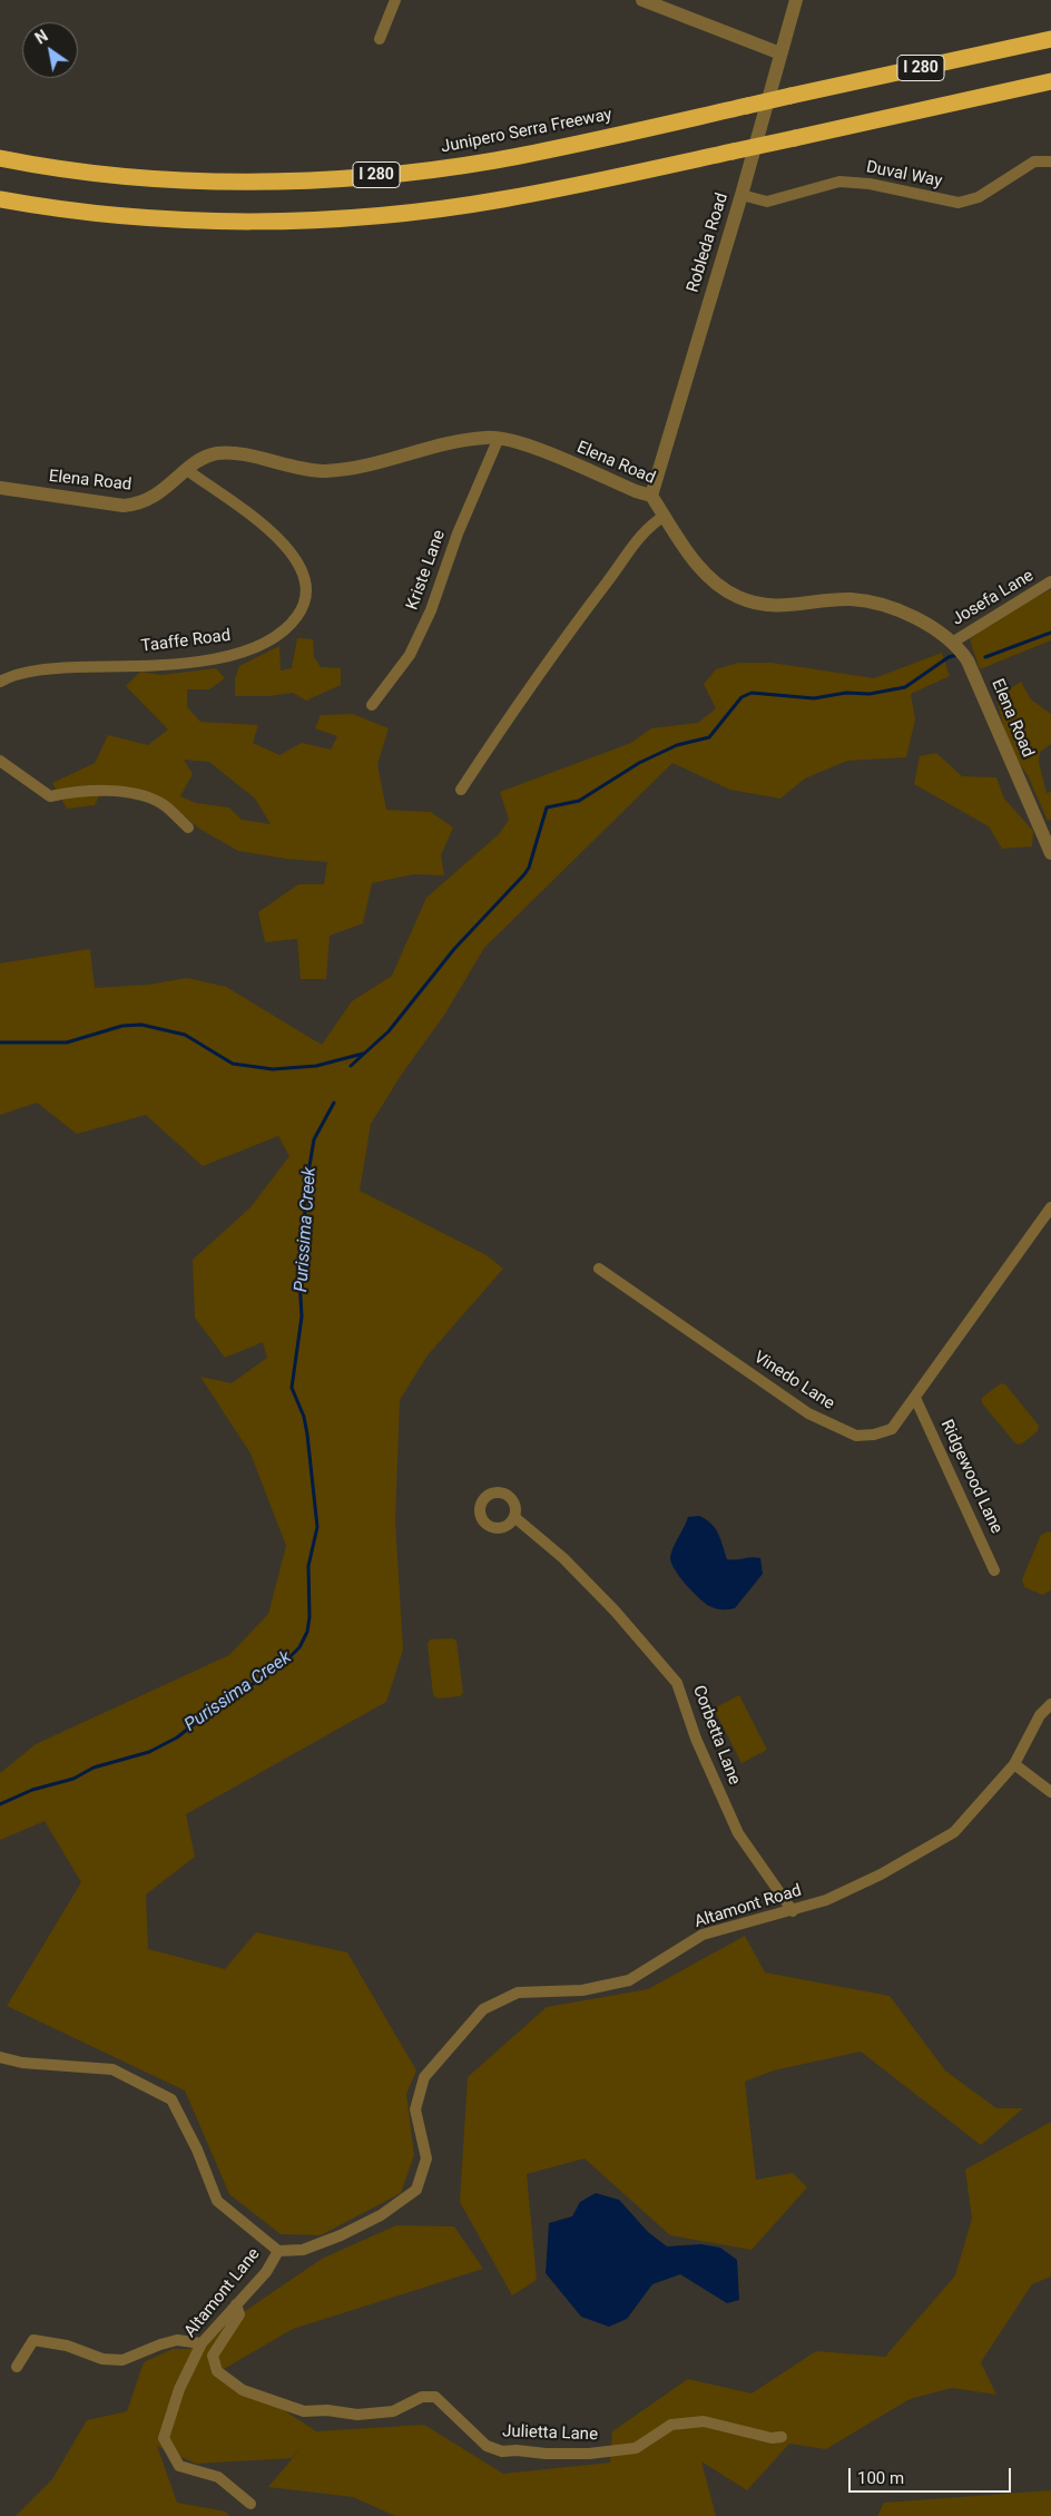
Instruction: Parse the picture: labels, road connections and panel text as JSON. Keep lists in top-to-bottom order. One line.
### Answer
{"streets":{"highway":["I 280","Junipero Serra Freeway"],"street":["Duval Way","Robleda Road","Elena Road","Kriste Lane","Josefa Lane","Taaffe Road","Vinedo Lane","Ridgewood Lane","Corbetta Lane","Altamont Road","Altamont Lane","Julietta Lane"]},"crossings":[["Duval Way","Robleda Road"],["Robleda Road","Elena Road"],["Elena Road","Kriste Lane"],["Elena Road","Josefa Lane"],["Elena Road","Taaffe Road"],["Vinedo Lane","Ridgewood Lane"],["Corbetta Lane","Altamont Road"],["Altamont Road","Altamont Lane"],["Altamont Lane","Julietta Lane"]],"water":["Purissima Creek"],"scale_bar":"100 m","north":"top left"}
